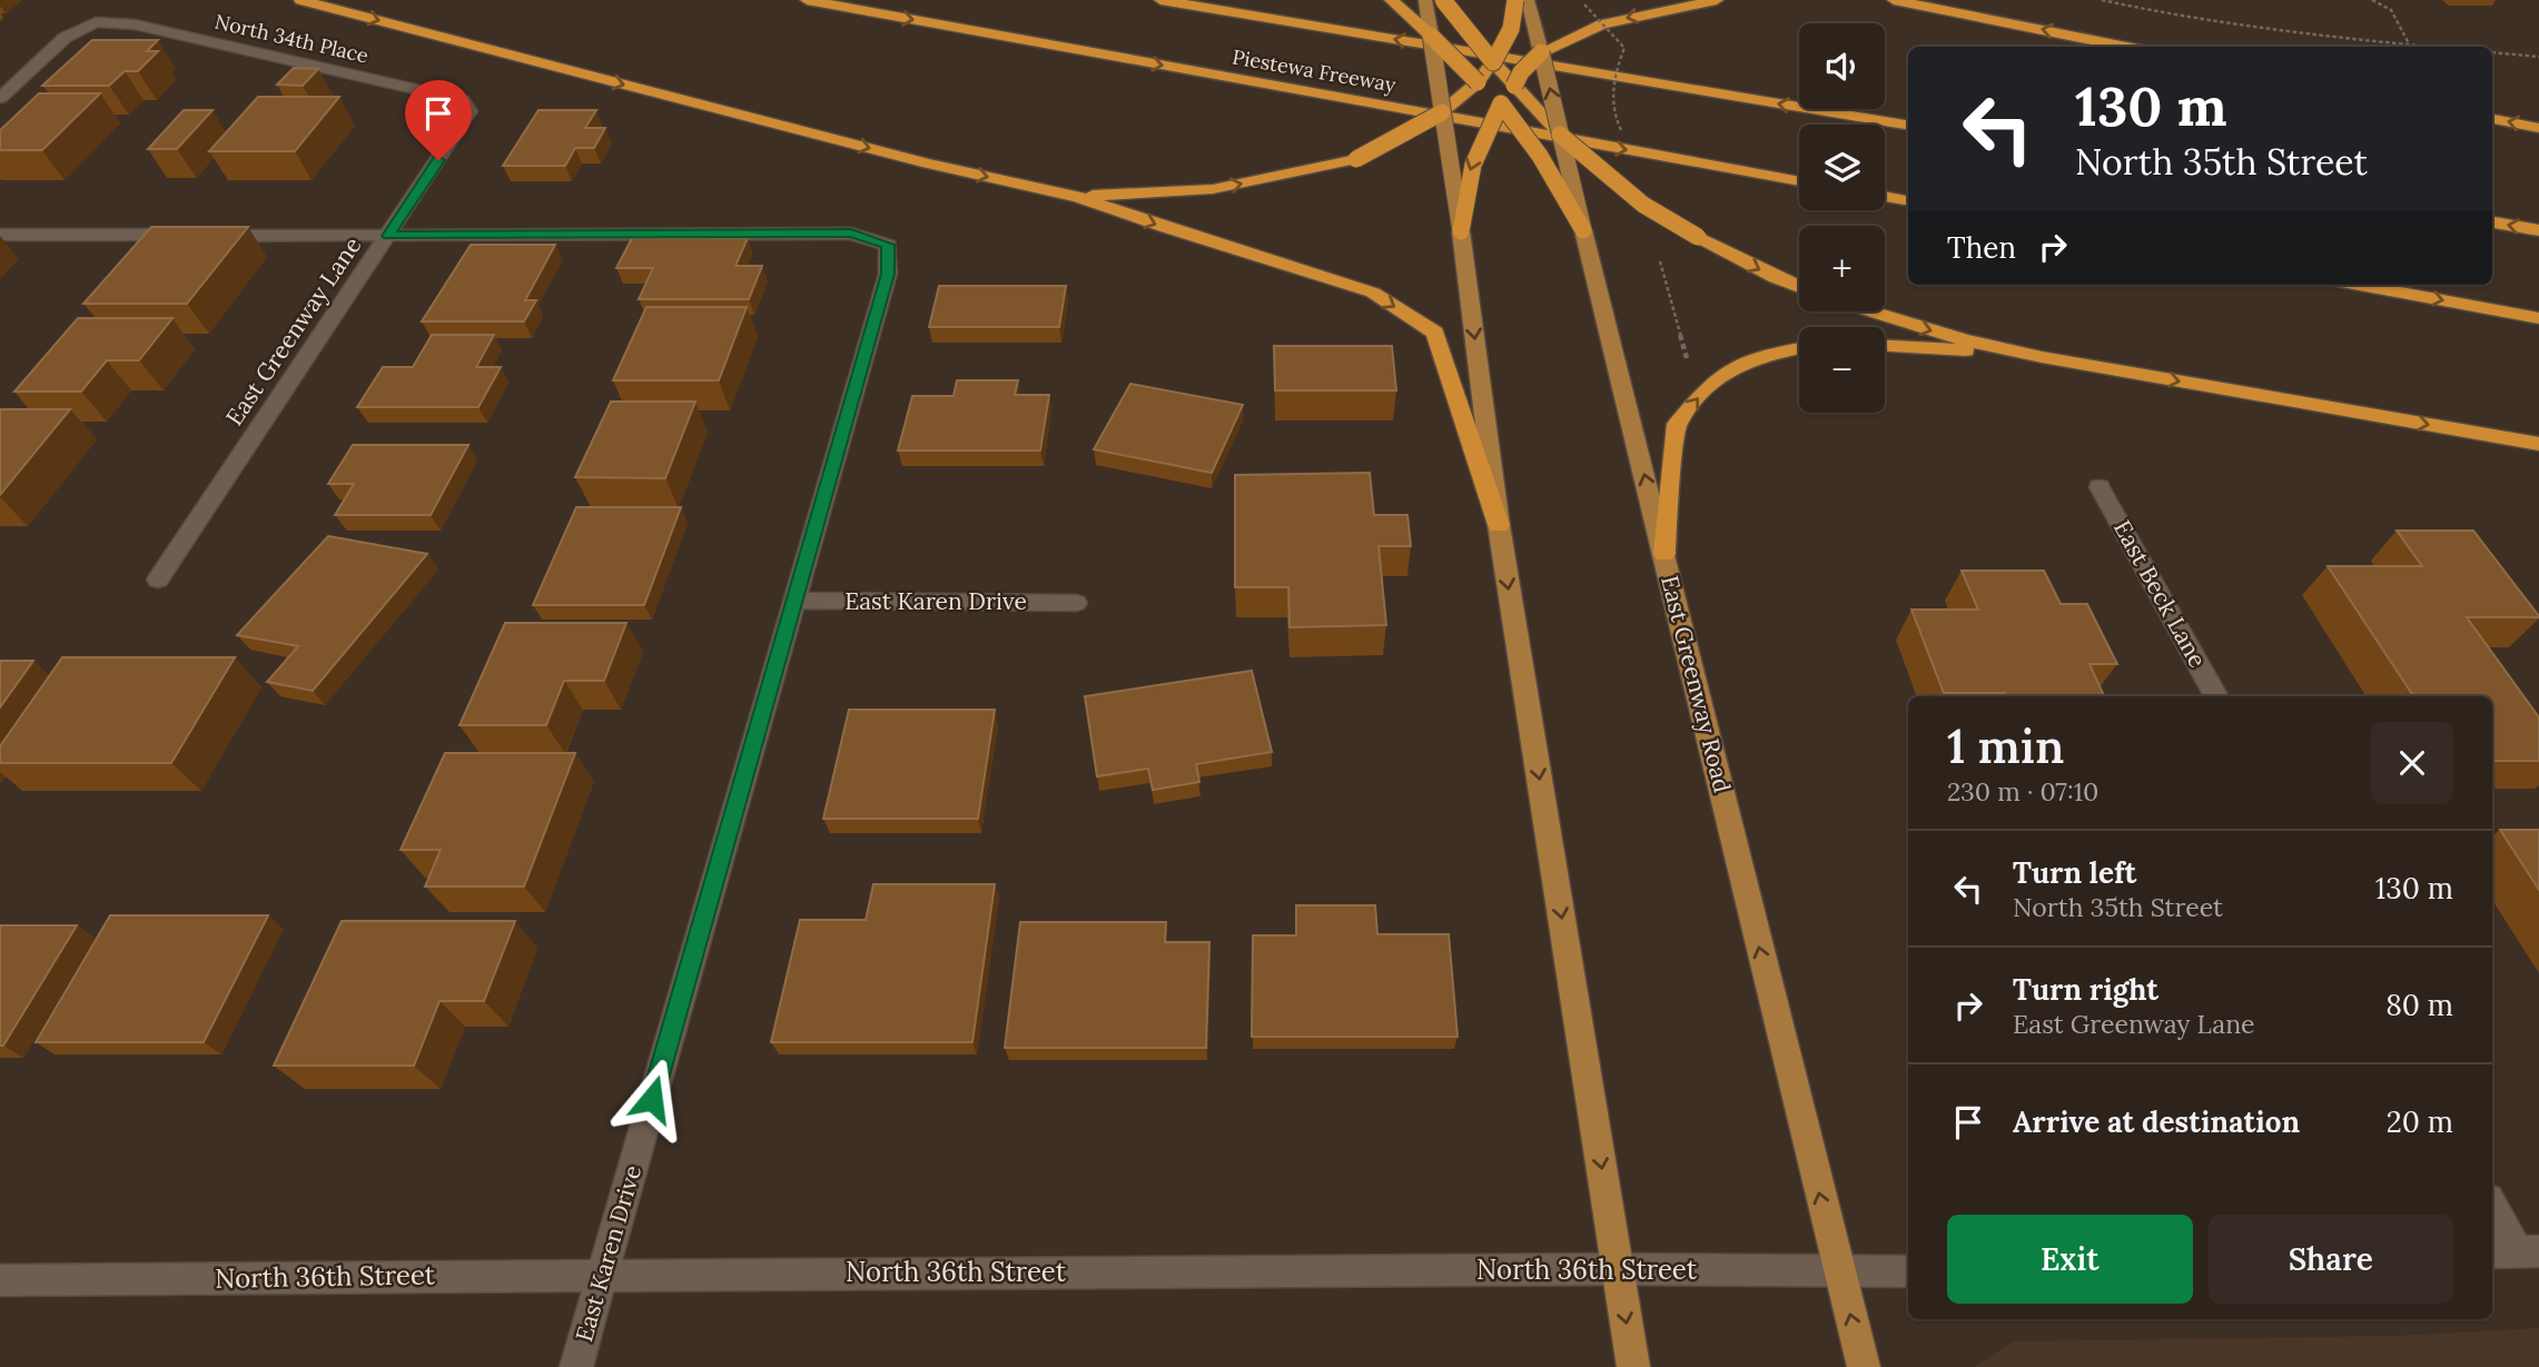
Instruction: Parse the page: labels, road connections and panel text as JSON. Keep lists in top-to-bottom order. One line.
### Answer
{"streets":{"highway":["Piestewa Freeway"],"main road":["East Greenway Road"],"street":["North 34th Place","East Greenway Lane","East Beck Lane","East Karen Drive","North 36th Street"]},"crossings":[["North 34th Place","East Greenway Lane"],["East Greenway Lane","East Karen Drive"],["East Karen Drive","North 36th Street"],["East Greenway Road","North 36th Street"]],"page":{"map_buttons":["+","−"],"turn":["130 m","North 35th Street"],"then":"Then","heading":["1 min","230 m · 07:10"],"list":[{"name":"Turn left","note":"North 35th Street","value":"130 m"},{"name":"Turn right","note":"East Greenway Lane","value":"80 m"},{"name":"Arrive at destination","value":"20 m"}],"buttons":["Exit","Share"]}}
